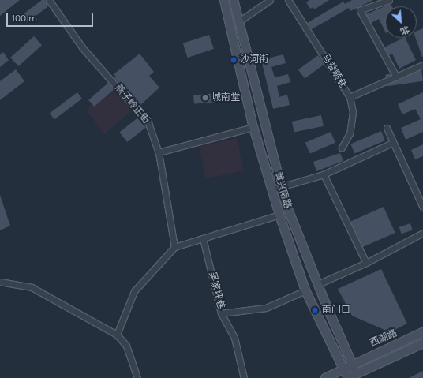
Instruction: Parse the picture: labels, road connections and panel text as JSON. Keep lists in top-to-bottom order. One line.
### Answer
{"streets":{"main road":["黄兴南路","西湖路"],"street":["马益顺巷","燕子岭正街","吴家坪巷"]},"crossings":[["黄兴南路","西湖路"]],"places":["沙河街","城南堂","南门口"],"scale_bar":"100 m","north":"bottom right"}
